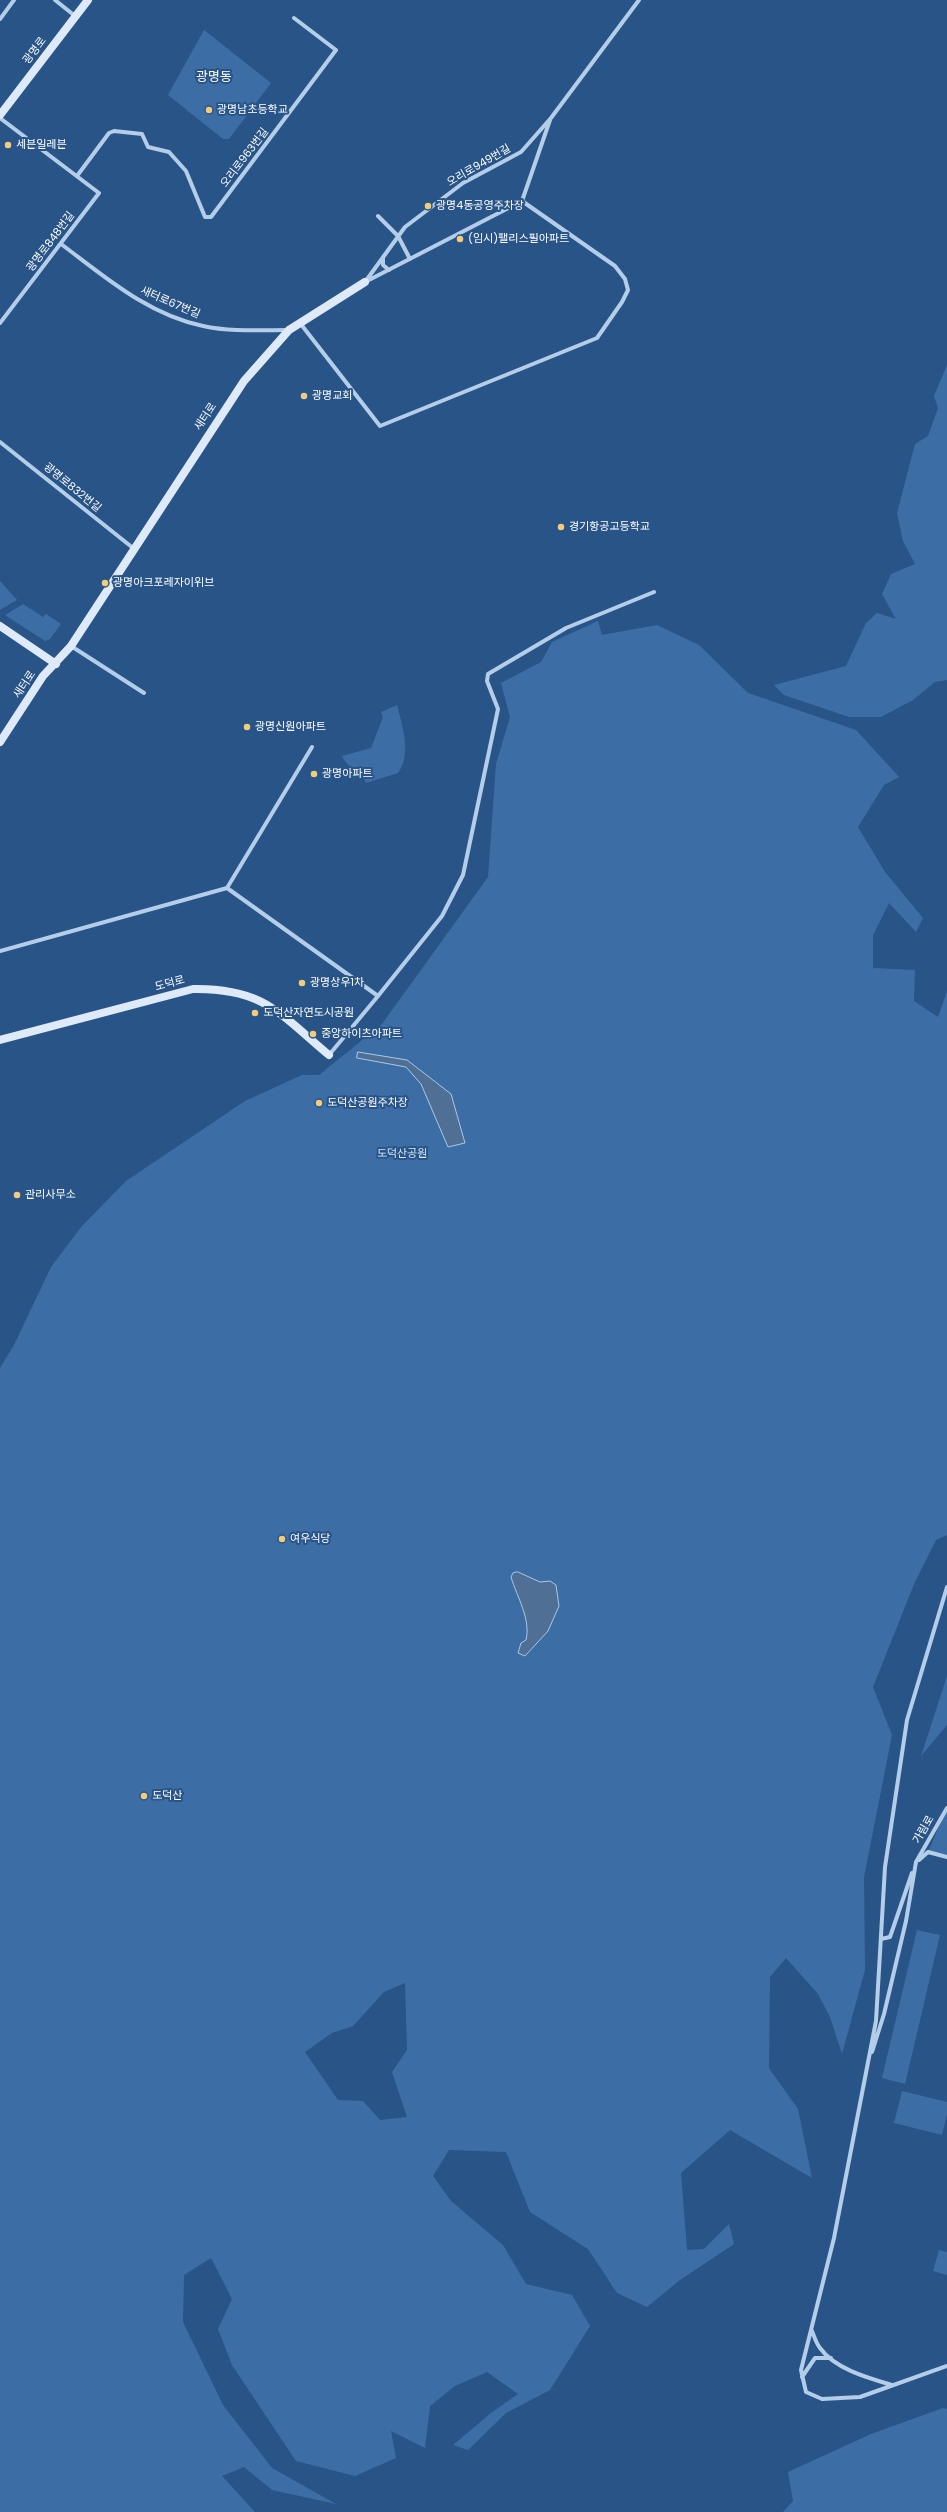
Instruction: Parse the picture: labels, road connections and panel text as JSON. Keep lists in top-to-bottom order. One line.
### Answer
{"streets":{"street":["광명로","오리로963번길","오리로949번길","광명로848번길","새터로67번길","새터로","광명로832번길","도덕로","가림로"]},"crossings":[["오리로963번길","광명로848번길"],["오리로949번길","새터로"],["광명로848번길","새터로67번길"],["새터로67번길","새터로"],["새터로","광명로832번길"]],"districts":["광명동"],"parks":["도덕산공원"],"places":["광명남초등학교","세븐일레븐","광명4동공영주차장","(임시)팰리스필아파트","광명교회","경기항공고등학교","광명아크포레자이위브","광명신원아파트","광명아파트","광명상우1차","도덕산자연도시공원","중앙하이츠아파트","도덕산공원주차장","관리사무소","여우식당","도덕산"]}
